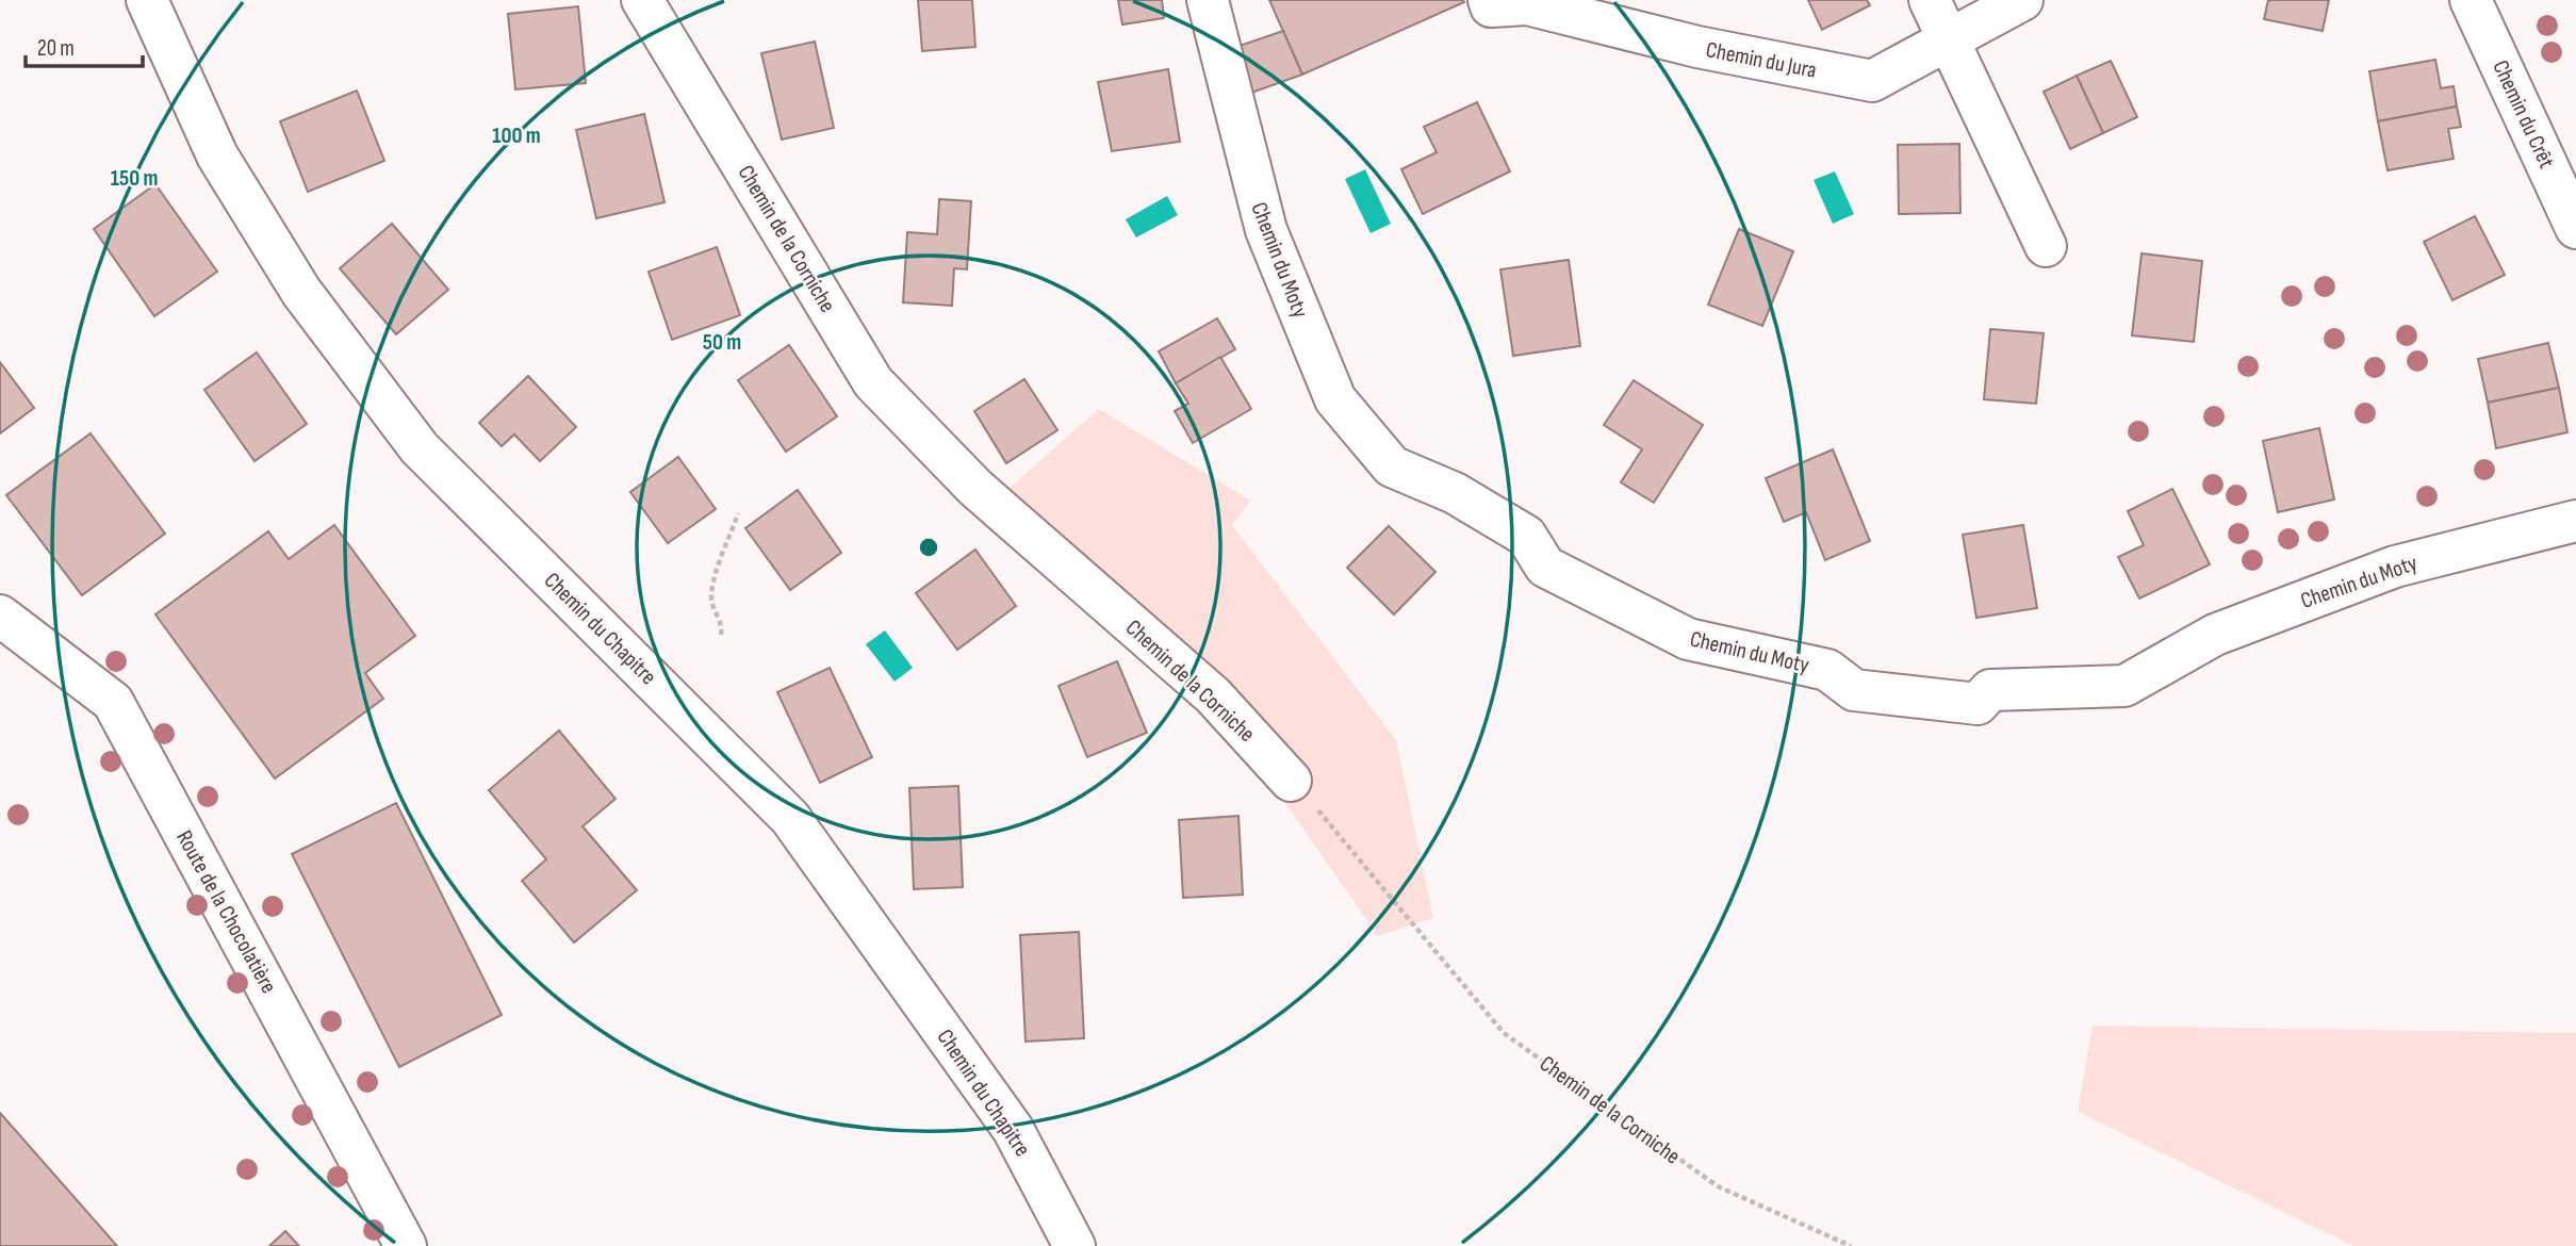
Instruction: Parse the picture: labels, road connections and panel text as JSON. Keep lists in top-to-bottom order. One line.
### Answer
{"streets":{"street":["Chemin du Jura","Chemin du Crêt","Chemin de la Corniche","Chemin du Moty","Chemin du Chapitre","Route de la Chocolatière"]},"scale_bar":"20 m","rings":["100 m","150 m","50 m"]}
